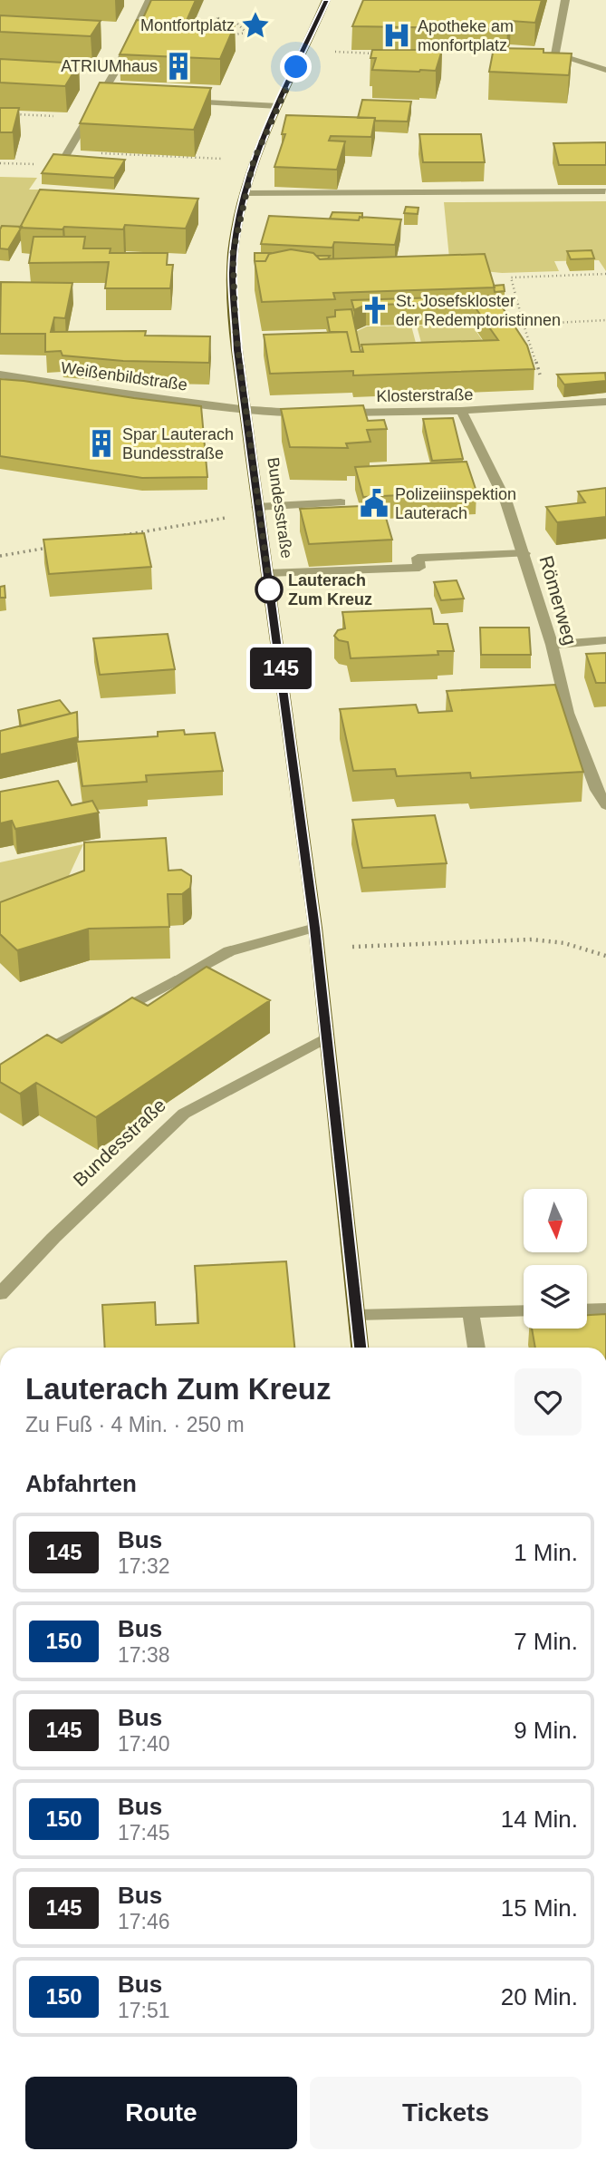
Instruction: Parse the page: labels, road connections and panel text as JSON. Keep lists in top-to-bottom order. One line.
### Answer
{"streets":{"main road":["Bundesstraße"],"street":["Weißenbildstraße","Klosterstraße","Römerweg"]},"crossings":[["Weißenbildstraße","Bundesstraße"],["Klosterstraße","Römerweg"]],"places":{"place":["Montfortplatz"],"hospital":["Apotheke am monfortplatz"],"building":["ATRIUMhaus","Spar Lauterach Bundesstraße"],"church":["St. Josefskloster der Redemptoristinnen"],"public building":["Polizeiinspektion Lauterach"],"other":["Lauterach Zum Kreuz"]},"lines":["bus line 145"],"north":"bottom","page":{"on_map":"145","heading":[["Lauterach Zum Kreuz","Zu Fuß · 4 Min. · 250 m"],"Abfahrten"],"list":[{"mark":"145","name":"Bus","note":"17:32","value":"1 Min."},{"mark":"150","name":"Bus","note":"17:38","value":"7 Min."},{"mark":"145","name":"Bus","note":"17:40","value":"9 Min."},{"mark":"150","name":"Bus","note":"17:45","value":"14 Min."},{"mark":"145","name":"Bus","note":"17:46","value":"15 Min."},{"mark":"150","name":"Bus","note":"17:51","value":"20 Min."}],"buttons":["Route","Tickets"]}}
